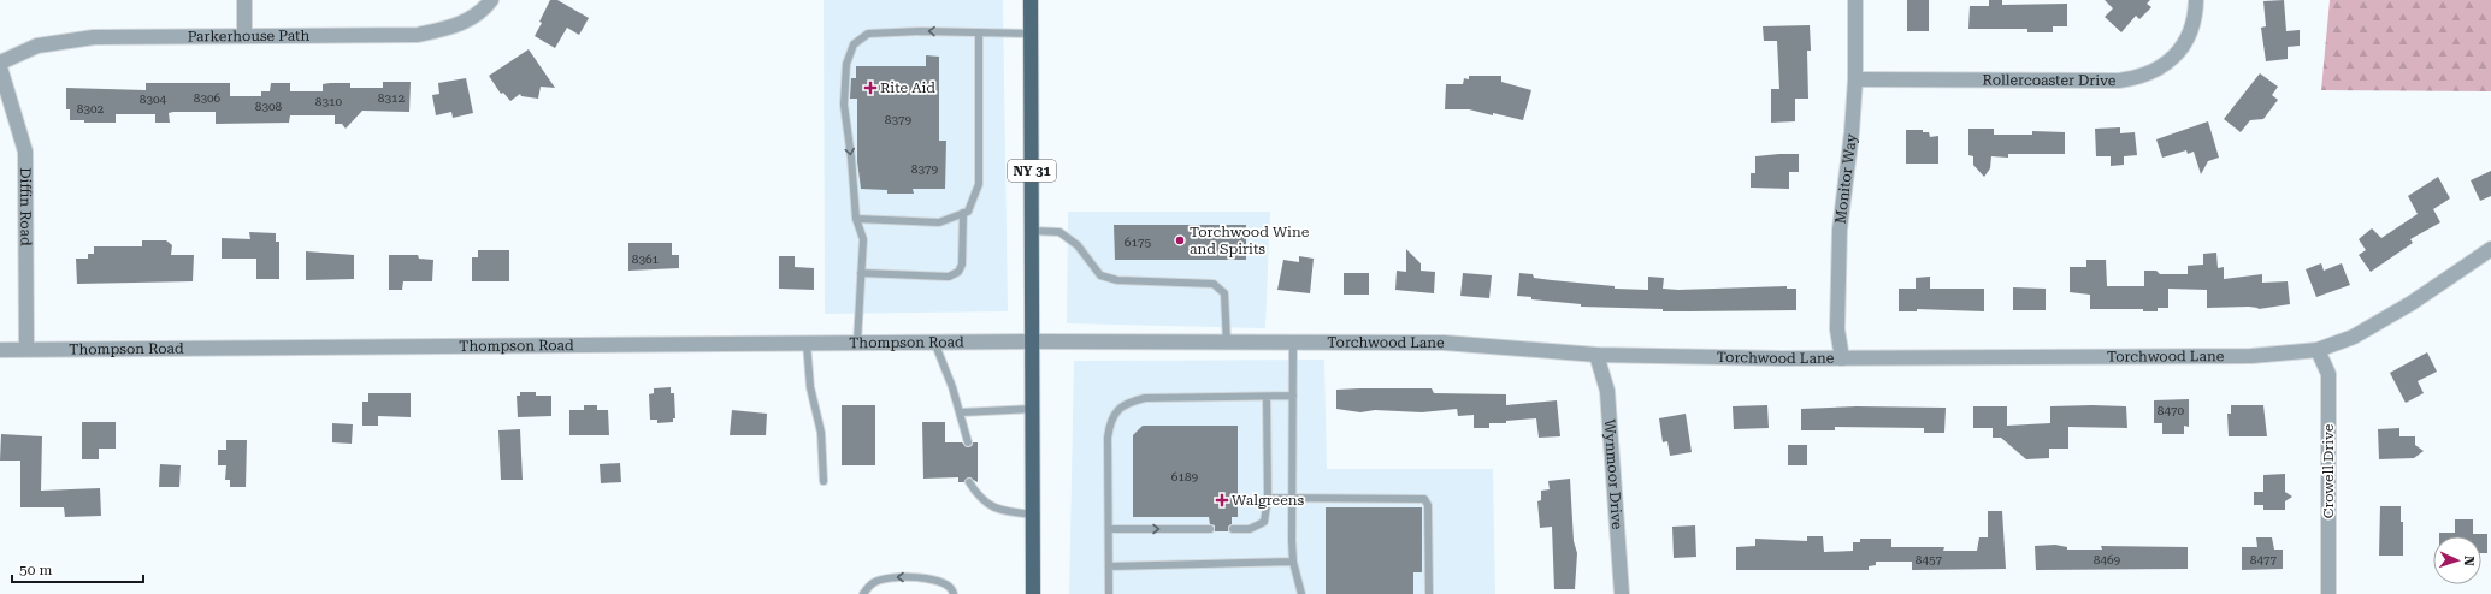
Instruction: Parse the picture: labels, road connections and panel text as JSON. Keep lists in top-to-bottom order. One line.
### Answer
{"streets":{"main road":["NY 31"],"street":["Parkerhouse Path","Rollercoaster Drive","Monitor Way","Diffin Road","Thompson Road","Torchwood Lane","Crowell Drive","Wynmoor Drive"]},"crossings":[["Rollercoaster Drive","Monitor Way"],["NY 31","Thompson Road"],["NY 31","Torchwood Lane"],["Monitor Way","Torchwood Lane"],["Diffin Road","Thompson Road"],["Thompson Road","Torchwood Lane"],["Torchwood Lane","Crowell Drive"],["Torchwood Lane","Wynmoor Drive"]],"places":{"health":["Rite Aid","Walgreens"],"other":["Torchwood Wine and Spirits"]},"house_numbers":["8306","8312","8304","8310","8308","8302","8379","8379","6175","8361","8470","6189","8457","8469","8477"],"scale_bar":"50 m","north":"right"}
